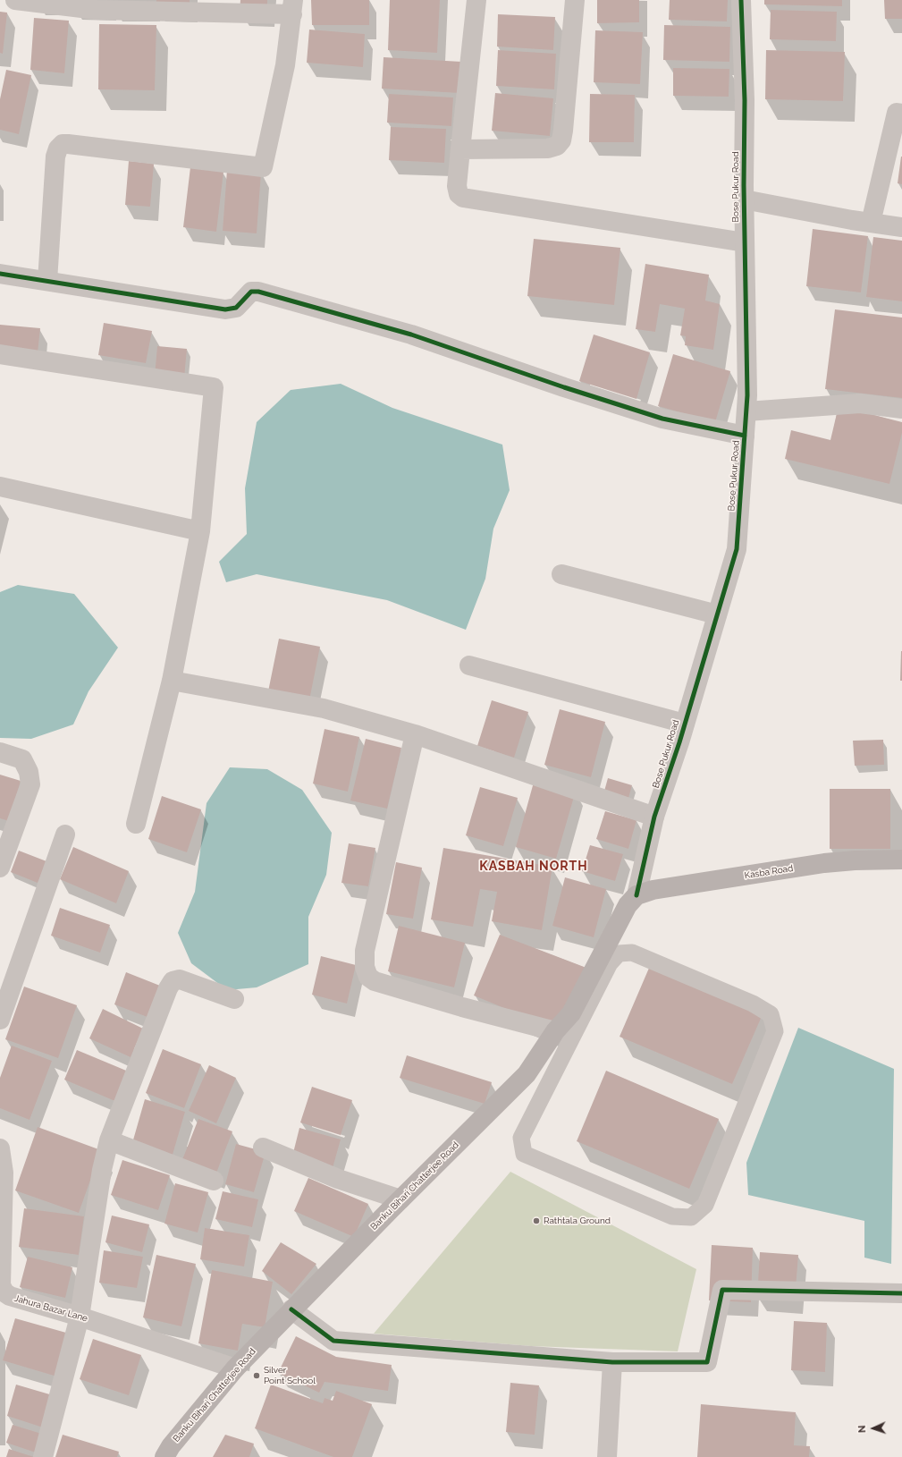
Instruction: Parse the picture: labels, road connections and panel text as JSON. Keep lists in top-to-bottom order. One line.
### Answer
{"streets":{"main road":["Kasba Road","Banku Bihari Chatterjee Road"],"street":["Bose Pukur Road","Jahura Bazar Lane"]},"crossings":[["Bose Pukur Road","Kasba Road"],["Bose Pukur Road","Banku Bihari Chatterjee Road"],["Kasba Road","Banku Bihari Chatterjee Road"],["Banku Bihari Chatterjee Road","Jahura Bazar Lane"]],"districts":["KASBAH NORTH"],"places":["Rathtala Ground","Silver Point School"],"north":"left"}
